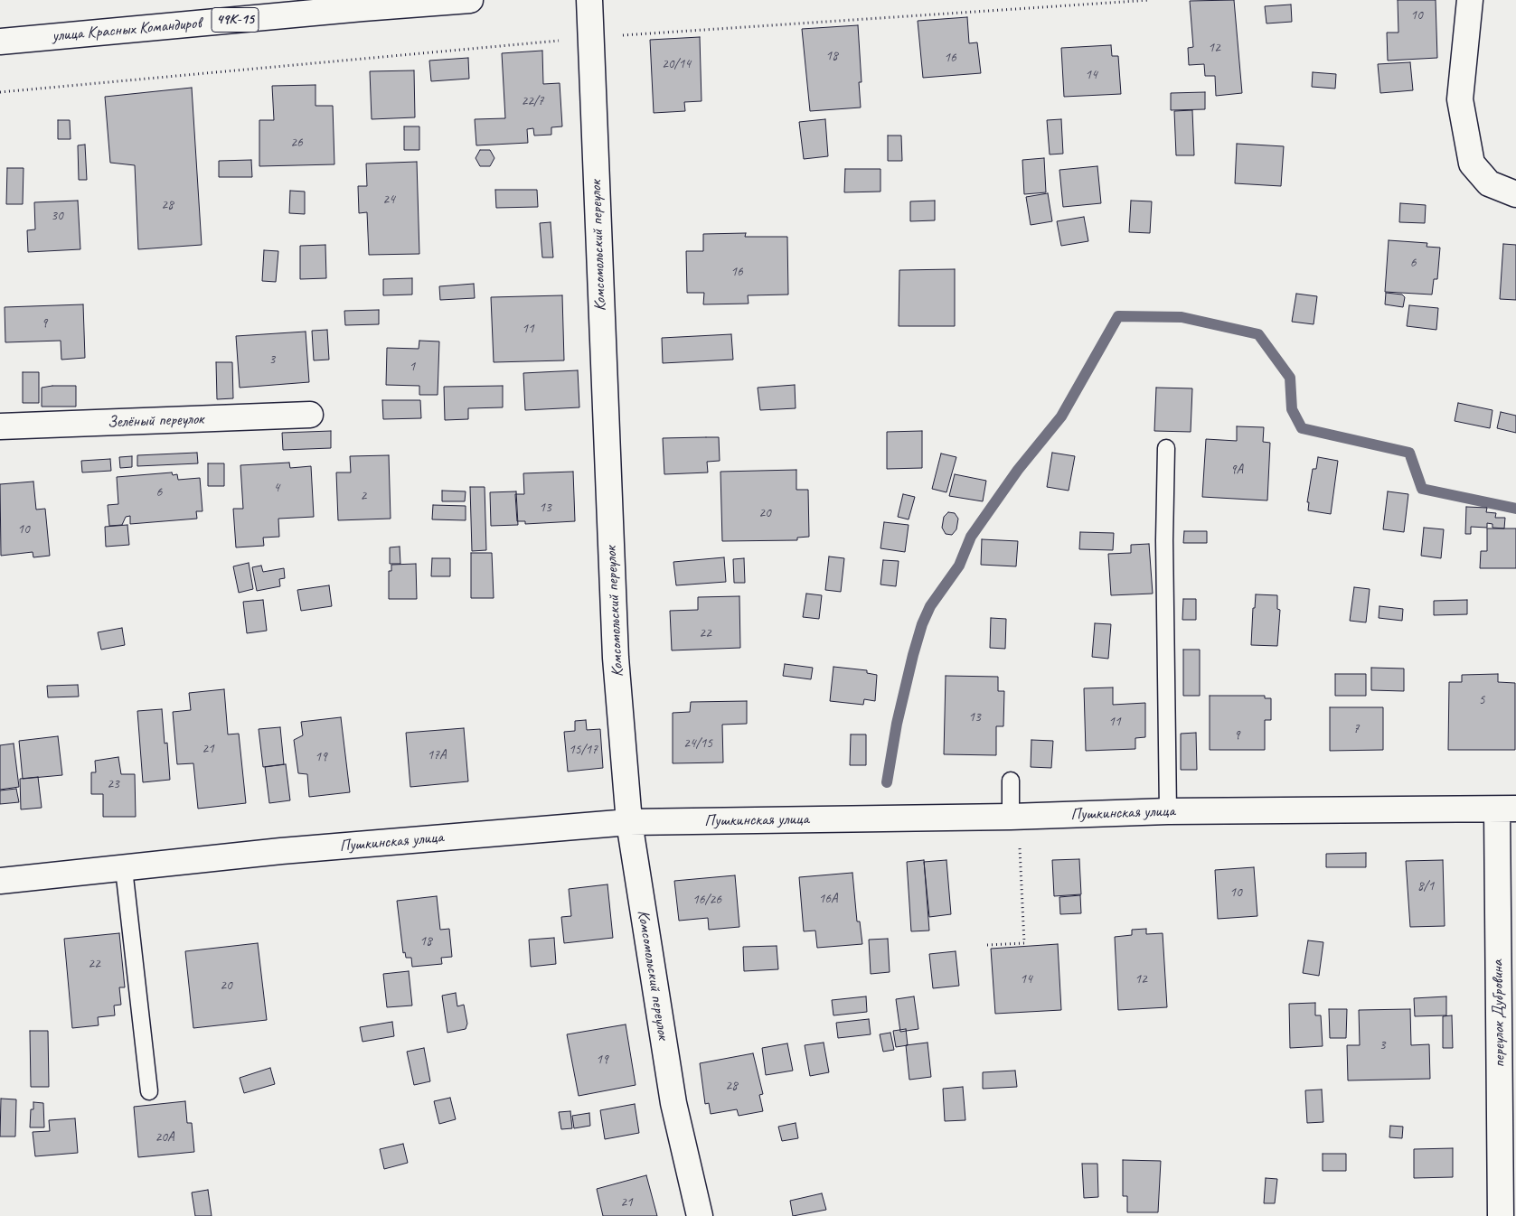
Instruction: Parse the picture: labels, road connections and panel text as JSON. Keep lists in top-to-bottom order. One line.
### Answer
{"streets":{"street":["49К-15","улица Красных Командиров","Комсомольский переулок","Зелёный переулок","Пушкинская улица","переулок Дубровина"]},"crossings":[["Комсомольский переулок","Пушкинская улица"],["Пушкинская улица","переулок Дубровина"]],"house_numbers":["10","12","18","16","20/14","14","22/7","26","24","28","30","6","16","9","11","3","1","9А","4","6","2","13","20","10","22","5","13","11","7","9","24/15","21","15/17","17А","19","23","8/1","10","16А","16/26","18","22","14","12","20","3","19","28","20А","21"]}
